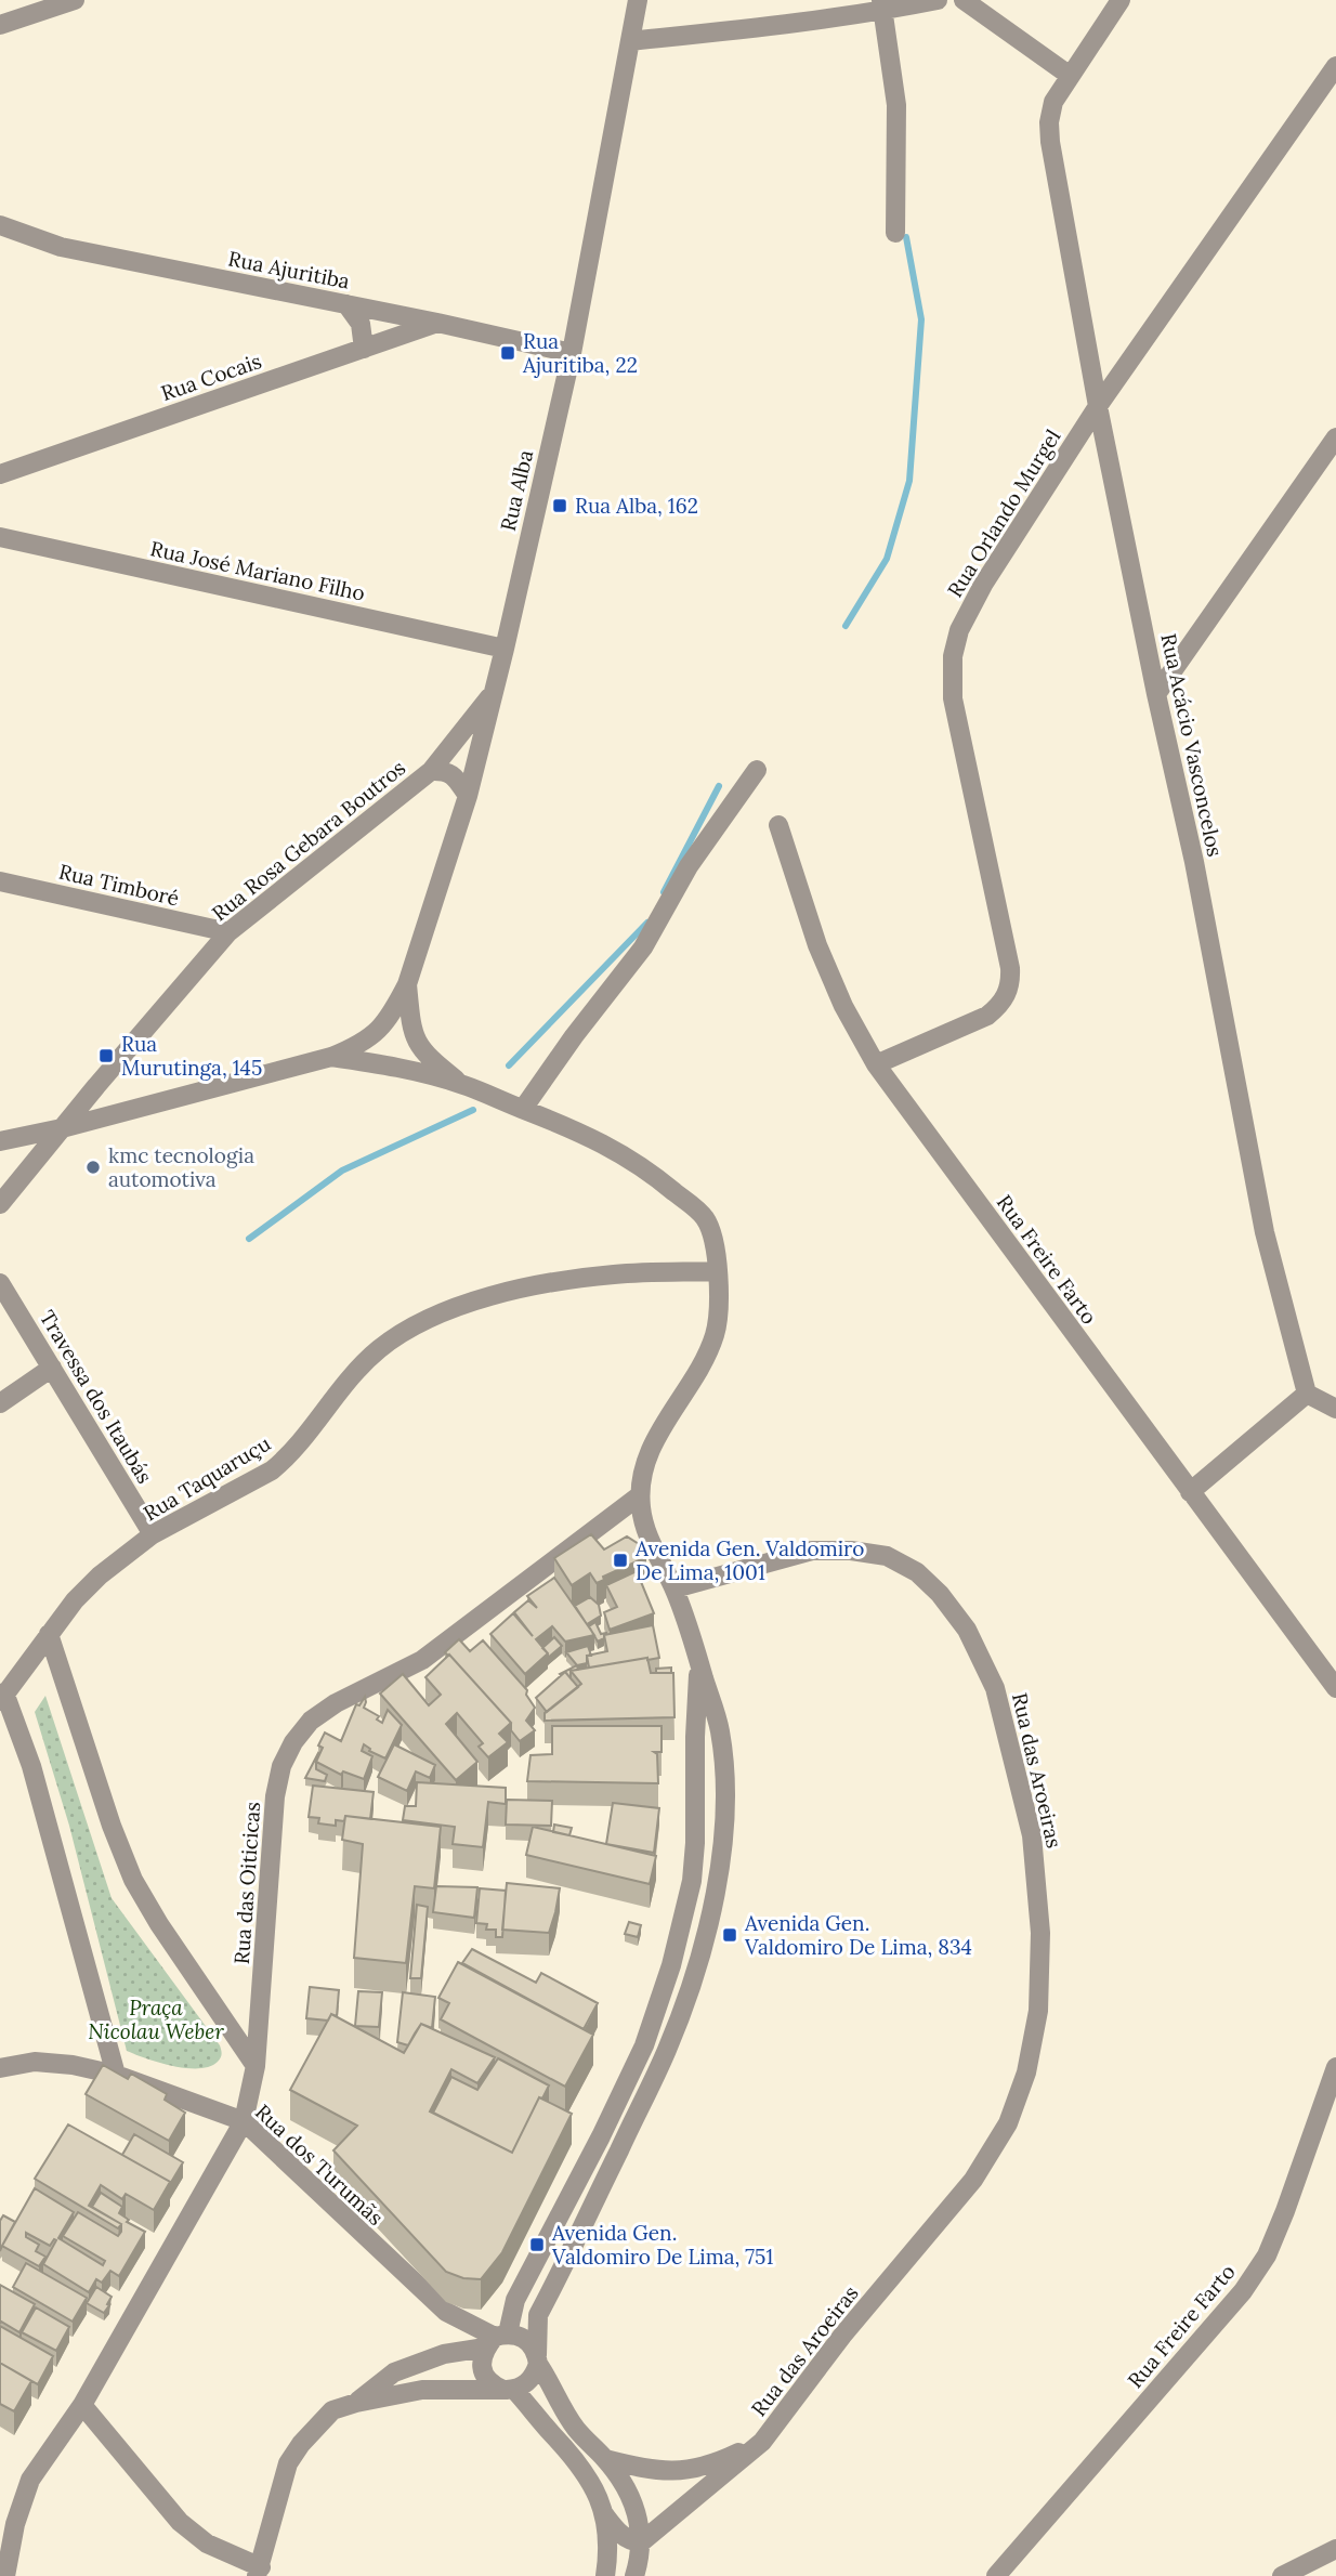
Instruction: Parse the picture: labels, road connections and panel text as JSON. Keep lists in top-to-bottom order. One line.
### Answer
{"streets":{"street":["Rua Ajuritiba","Rua Cocais","Rua Alba","Rua Orlando Murgel","Rua José Mariano Filho","Rua Acácio Vasconcelos","Rua Rosa Gebara Boutros","Rua Timboré","Rua Freire Farto","Travessa dos Itaubás","Rua Taquaruçu","Rua das Aroeiras","Rua das Oiticicas","Rua dos Turumãs"]},"crossings":[["Rua Ajuritiba","Rua Cocais"],["Rua Ajuritiba","Rua Alba"],["Rua Alba","Rua José Mariano Filho"],["Rua Alba","Rua Rosa Gebara Boutros"],["Rua Orlando Murgel","Rua Acácio Vasconcelos"],["Rua Orlando Murgel","Rua Freire Farto"],["Rua Rosa Gebara Boutros","Rua Timboré"],["Travessa dos Itaubás","Rua Taquaruçu"],["Rua das Oiticicas","Rua dos Turumãs"]],"parks":["Praça Nicolau Weber"],"places":{"transit":["Rua Ajuritiba, 22","Rua Alba, 162","Rua Murutinga, 145","Avenida Gen. Valdomiro De Lima, 1001","Avenida Gen. Valdomiro De Lima, 834","Avenida Gen. Valdomiro De Lima, 751"],"other":["kmc tecnologia automotiva"]}}
